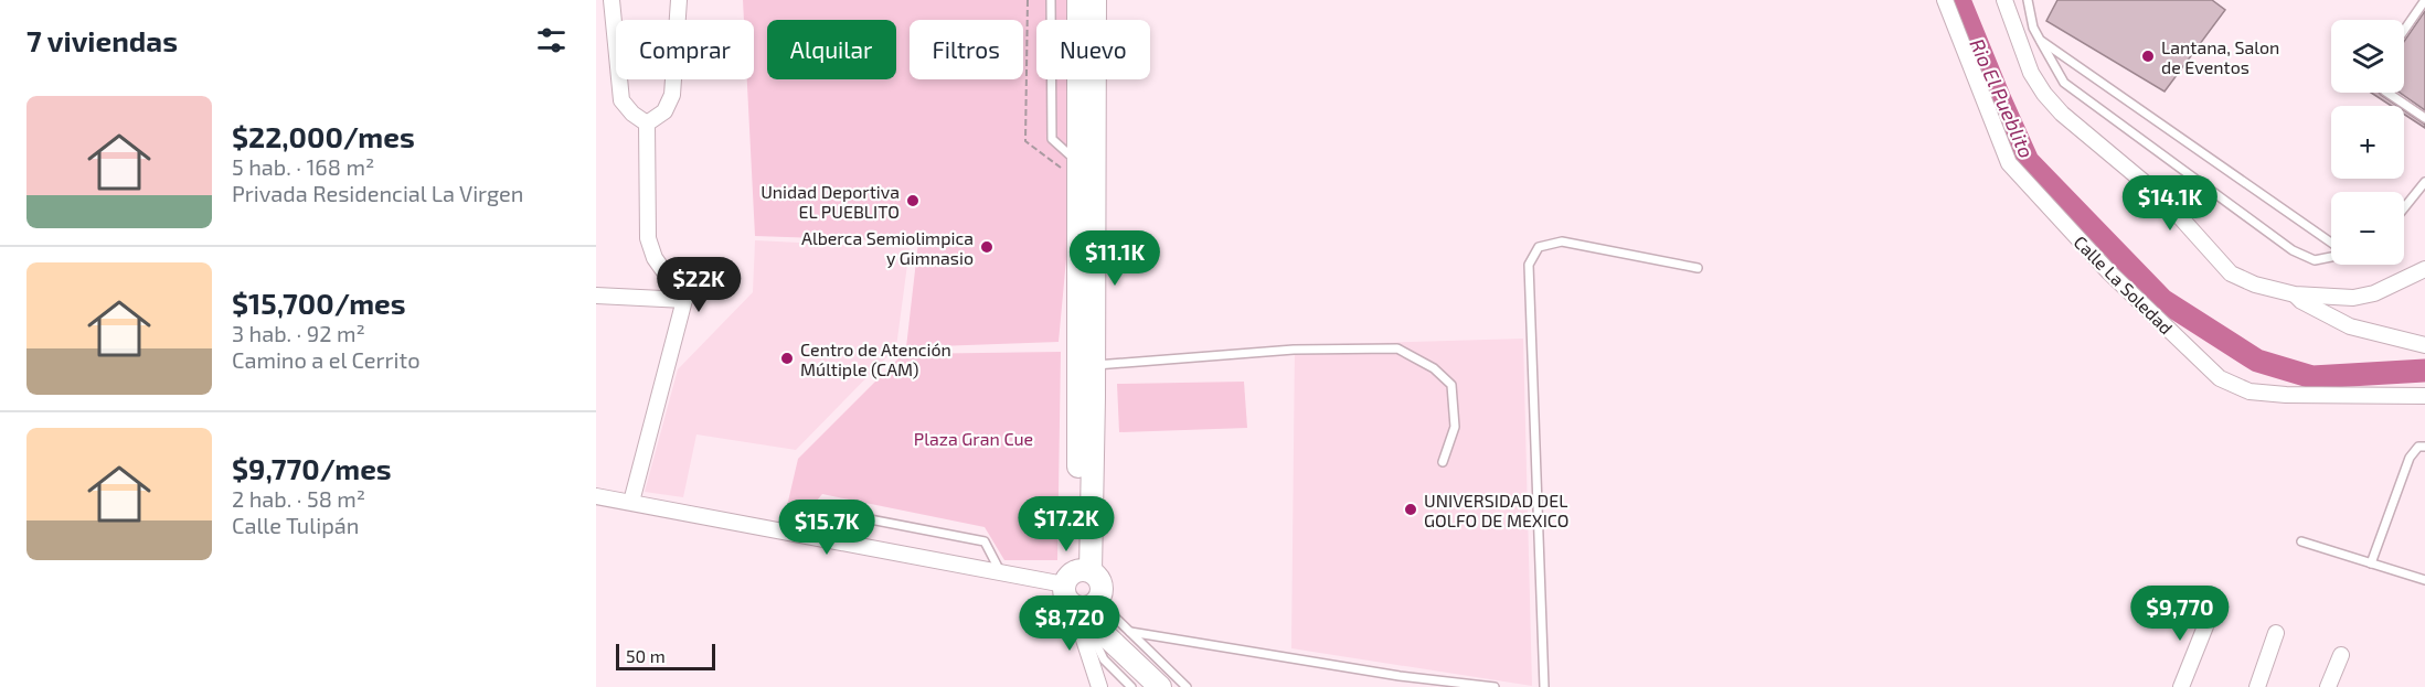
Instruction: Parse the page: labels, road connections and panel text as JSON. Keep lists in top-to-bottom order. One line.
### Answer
{"streets":{"street":["Calle La Soledad"]},"water":["Rio El Pueblito"],"parks":["Plaza Gran Cue"],"places":["Lantana, Salon de Eventos","Unidad Deportiva EL PUEBLITO","Alberca Semiolimpica y Gimnasio","Centro de Atención Múltiple (CAM)","UNIVERSIDAD DEL GOLFO DE MEXICO"],"scale_bar":"50 m","page":{"heading":"7 viviendas","map_buttons":["+","−"],"chip":["Comprar","Alquilar","Filtros","Nuevo"],"list":[{"name":"$22,000/mes","note":"5 hab. · 168 m² · Privada Residencial La Virgen"},{"name":"$15,700/mes","note":"3 hab. · 92 m² · Camino a el Cerrito"},{"name":"$9,770/mes","note":"2 hab. · 58 m² · Calle Tulipán"}],"price":["$14.1K","$11.1K","$22K","$17.2K","$15.7K","$9,770","$8,720"],"scale":"50 m"}}
